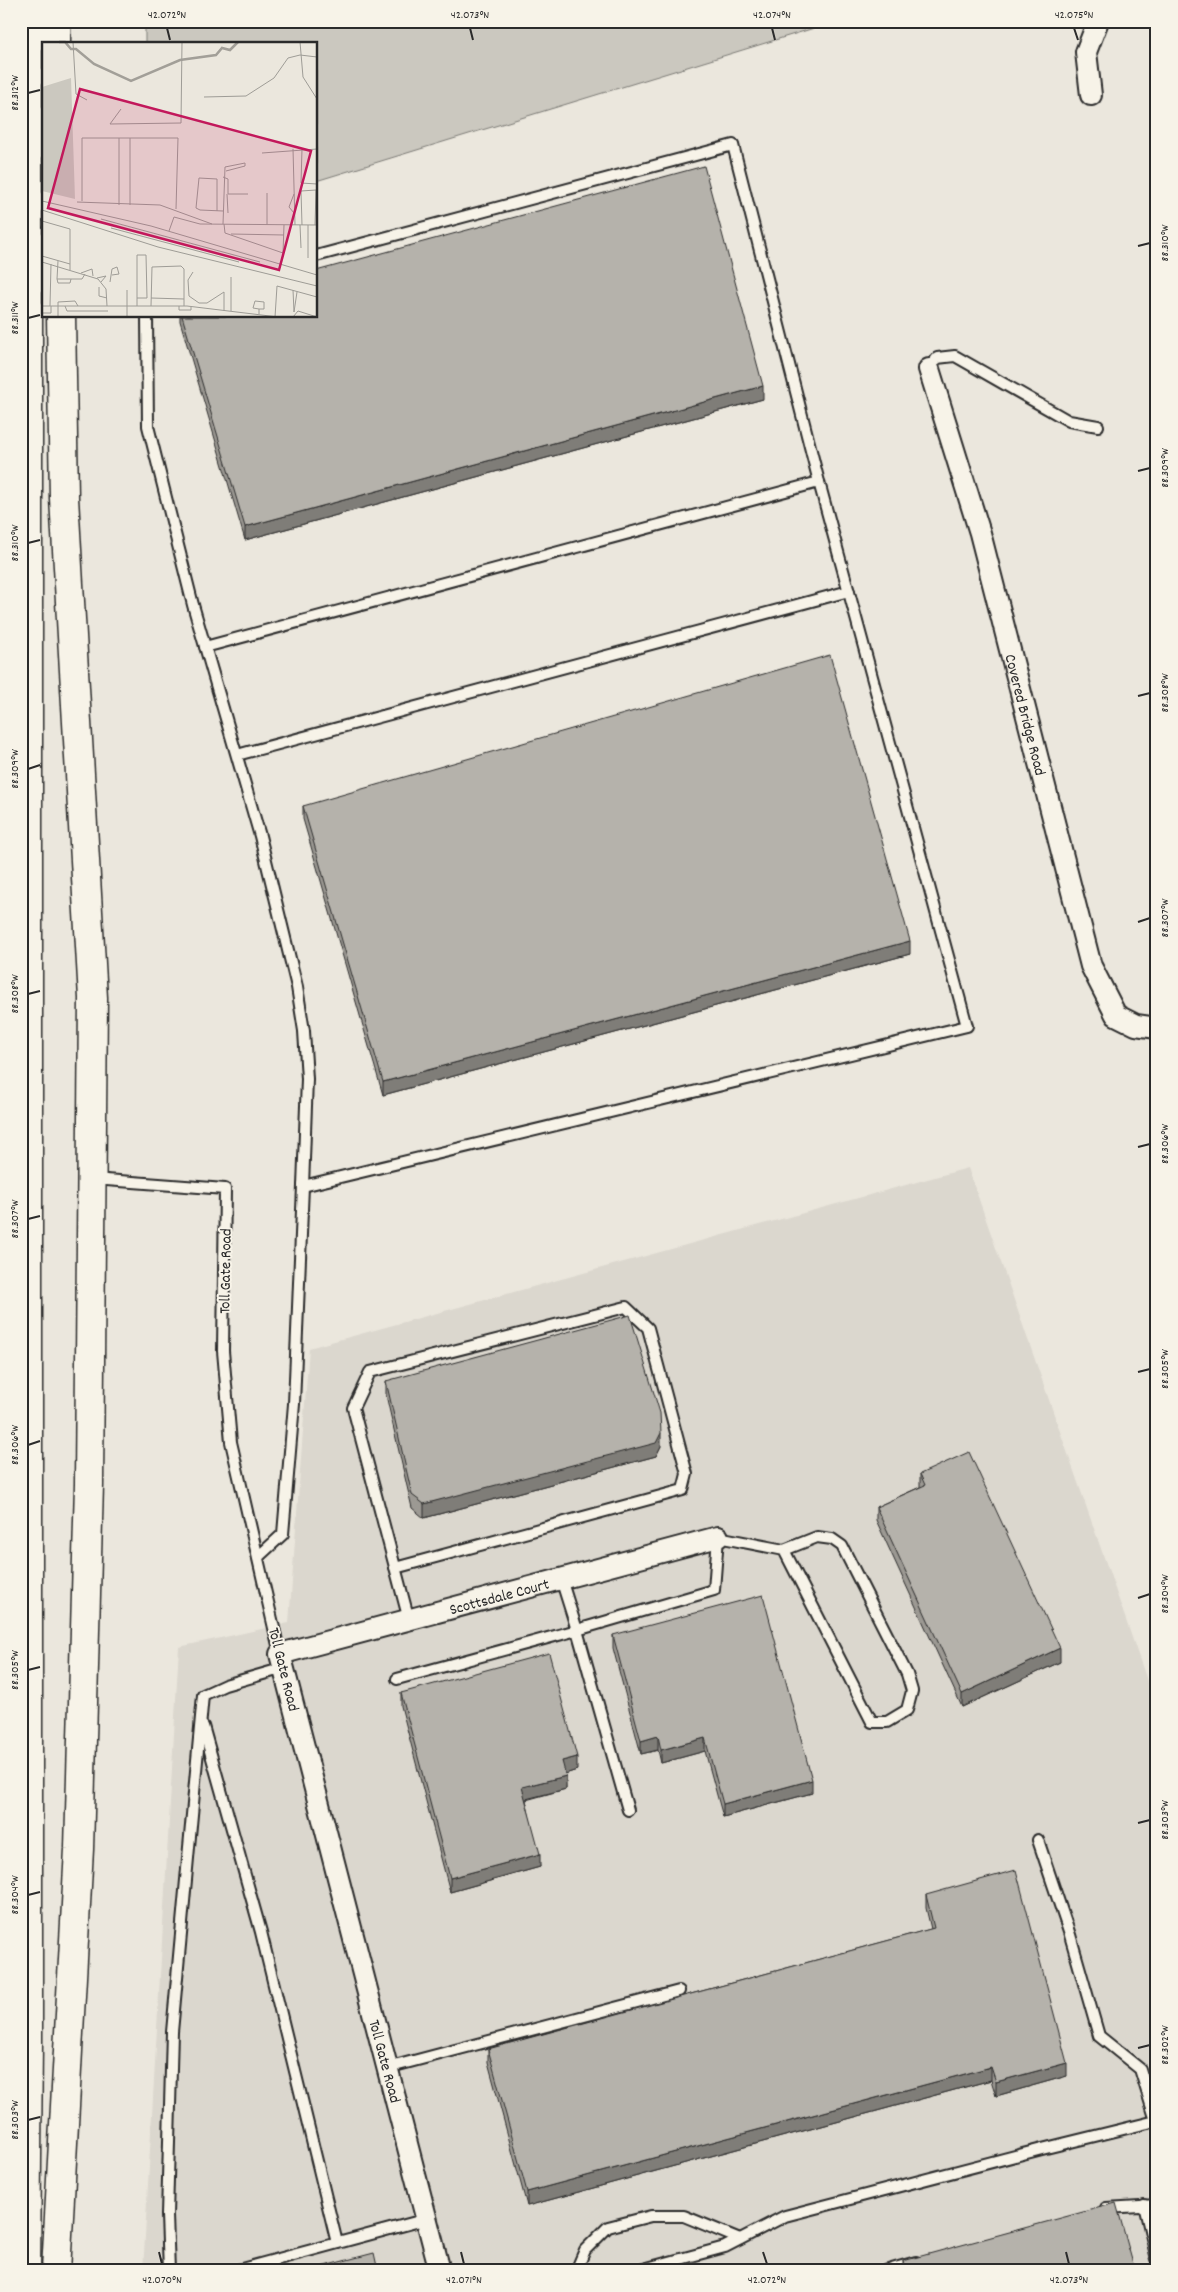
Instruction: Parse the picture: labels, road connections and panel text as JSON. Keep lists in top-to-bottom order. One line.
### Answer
{"streets":{"street":["Covered Bridge Road","Toll Gate Road","Scottsdale Court"]},"crossings":[["Toll Gate Road","Scottsdale Court"]],"coordinates":["42.072°N","42.073°N","42.074°N","42.075°N","88.312°W","88.310°W","88.311°W","88.309°W","88.308°W","88.307°W","88.306°W","88.305°W","88.304°W","88.303°W","88.302°W","42.070°N","42.071°N"]}
